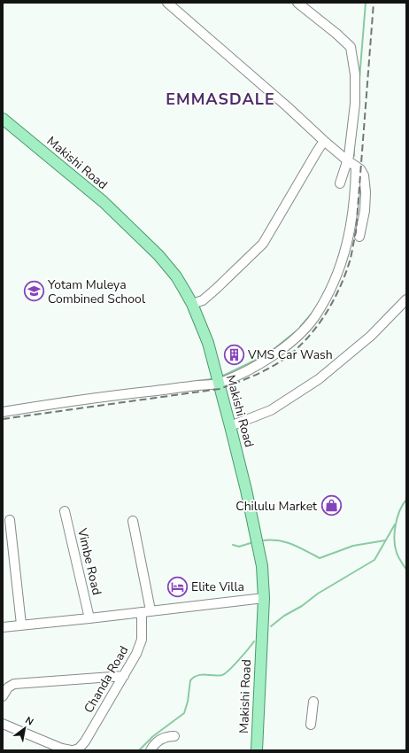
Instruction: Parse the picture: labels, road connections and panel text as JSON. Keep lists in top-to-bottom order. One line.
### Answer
{"streets":{"main road":["Makishi Road"],"street":["Vimbe Road","Chanda Road"]},"districts":["EMMASDALE"],"places":{"school or university":["Yotam Muleya Combined School"],"building":["VMS Car Wash"],"shop":["Chilulu Market"],"hotel":["Elite Villa"]},"north":"top right"}
